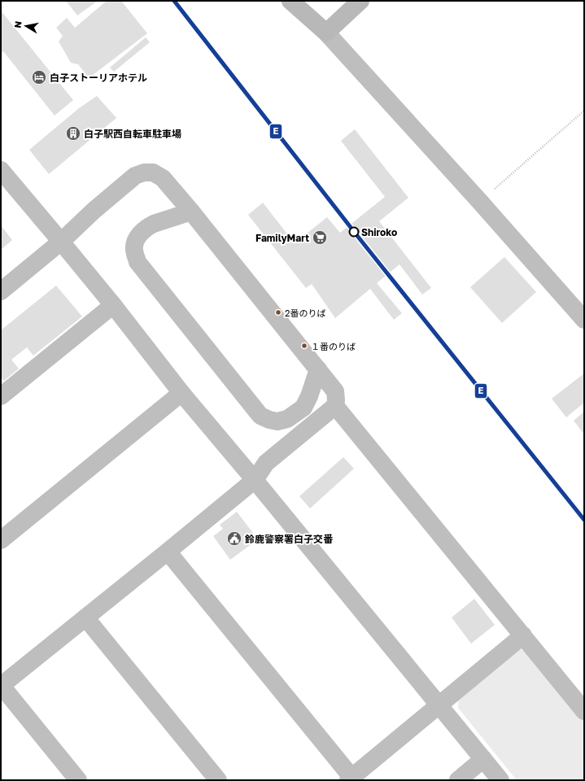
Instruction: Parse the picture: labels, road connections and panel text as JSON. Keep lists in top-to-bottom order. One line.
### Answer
{"places":{"hotel":["白子ストーリアホテル"],"building":["白子駅西自転車駐車場"],"other":["Shiroko","2番のりば","１番のりば"],"supermarket":["FamilyMart"],"public building":["鈴鹿警察署白子交番"]},"lines":["transit line E"],"north":"left"}
